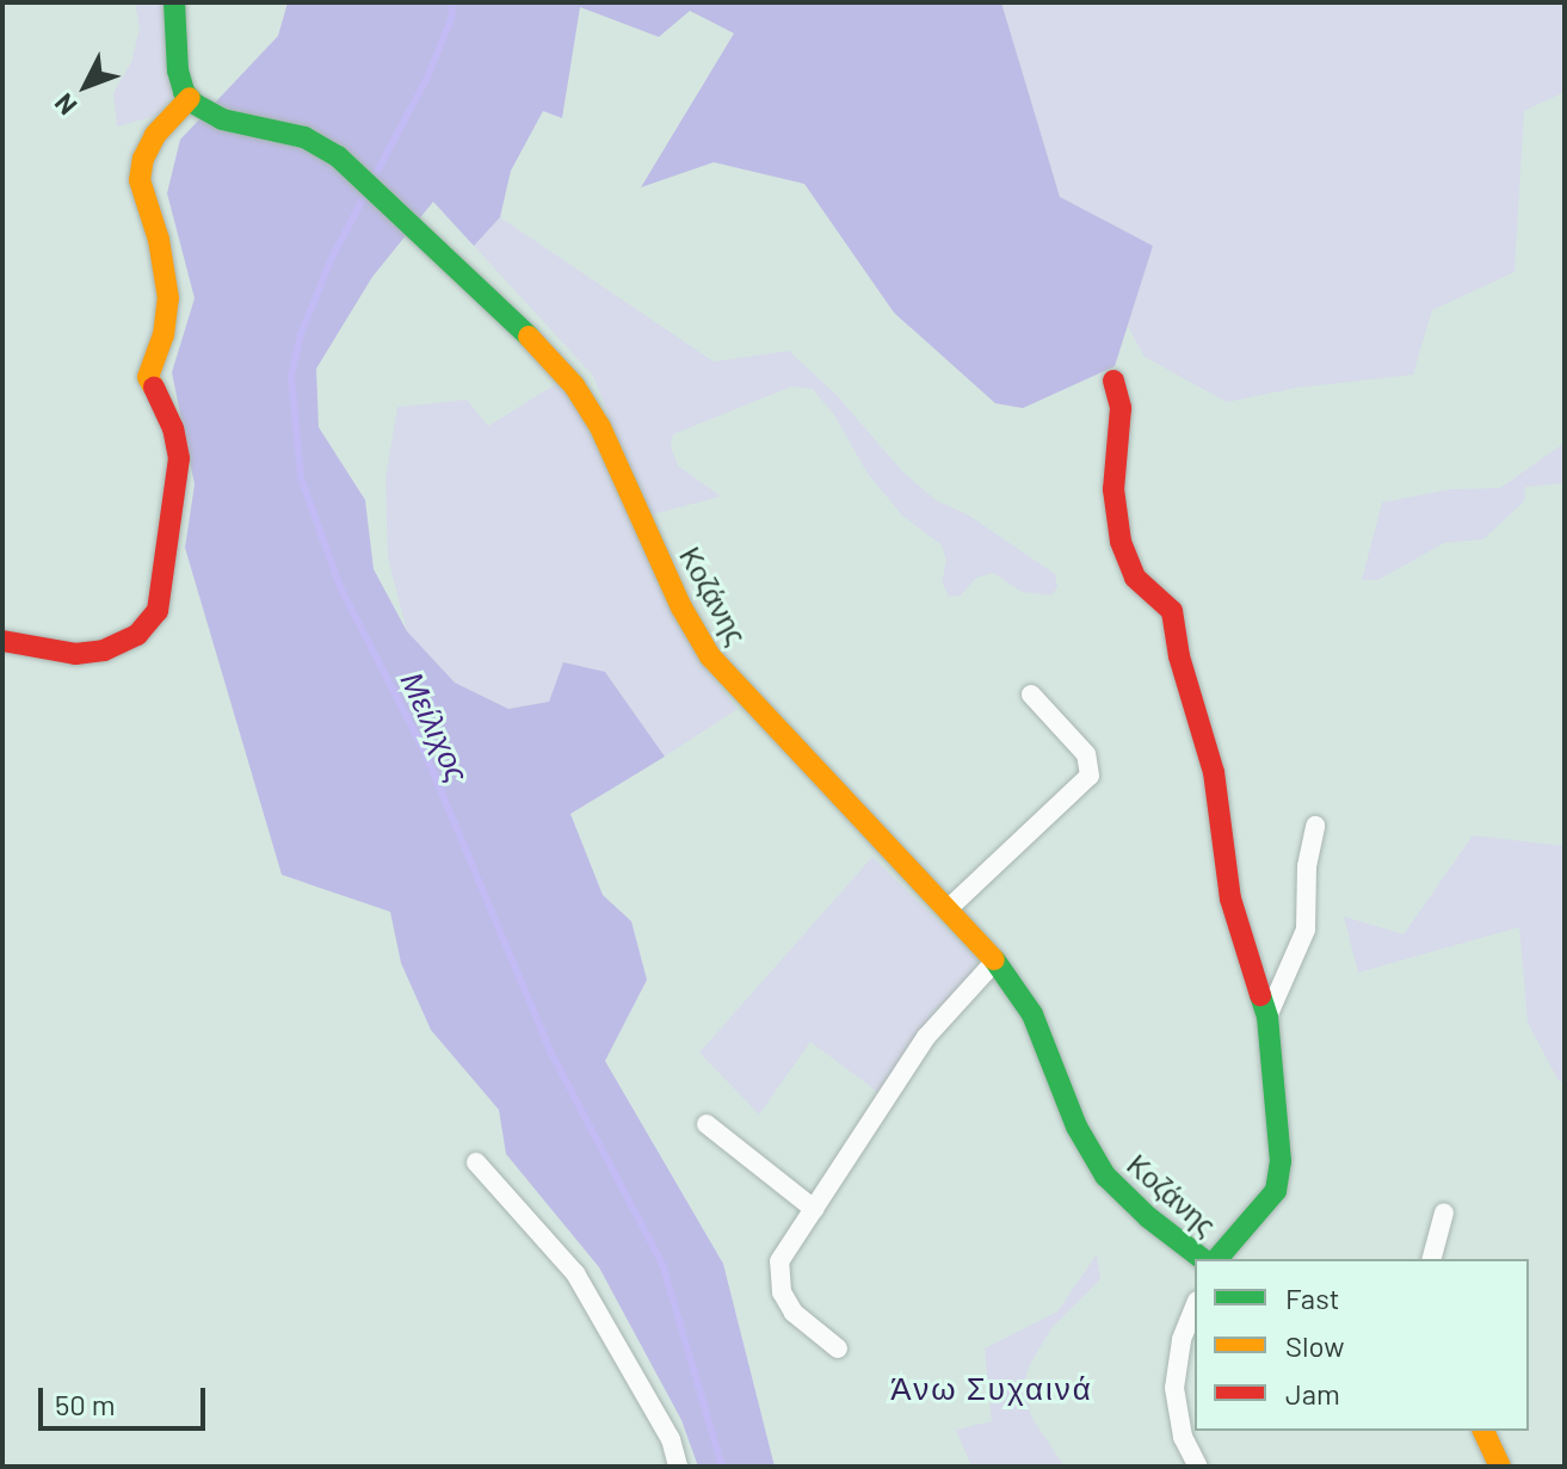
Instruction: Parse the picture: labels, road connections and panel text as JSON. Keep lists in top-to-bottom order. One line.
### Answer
{"streets":{"street":["Κοζάνης"]},"districts":["Άνω Συχαινά"],"water":["Μείλιχος"],"legend":["Fast","Slow","Jam"],"scale_bar":"50 m","north":"bottom left"}
